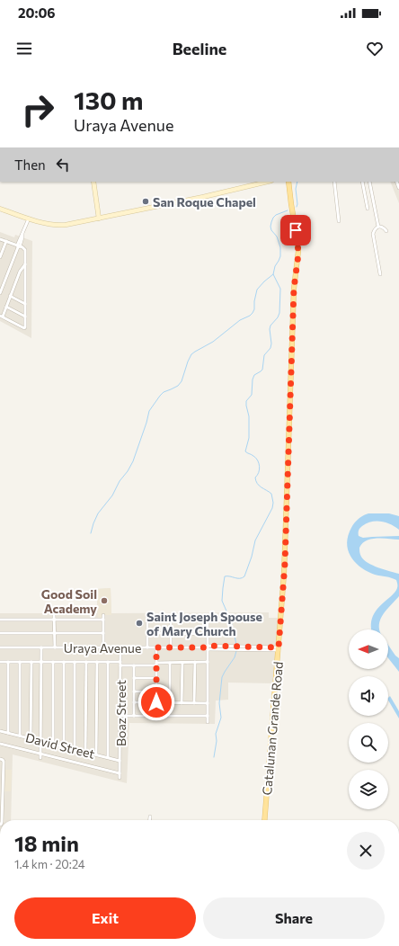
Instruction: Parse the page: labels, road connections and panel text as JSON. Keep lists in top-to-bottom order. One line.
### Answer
{"streets":{"main road":["Catalunan Grande Road"],"street":["Uraya Avenue","Boaz Street","David Street"]},"crossings":[["Uraya Avenue","Boaz Street"],["Uraya Avenue","Catalunan Grande Road"],["Boaz Street","David Street"]],"places":["San Roque Chapel","Good Soil Academy","Saint Joseph Spouse of Mary Church"],"north":"left","page":{"status":"20:06","header":"Beeline","turn":["130 m","Uraya Avenue"],"then":"Then","heading":["18 min","1.4 km · 20:24"],"buttons":["Exit","Share"]}}
